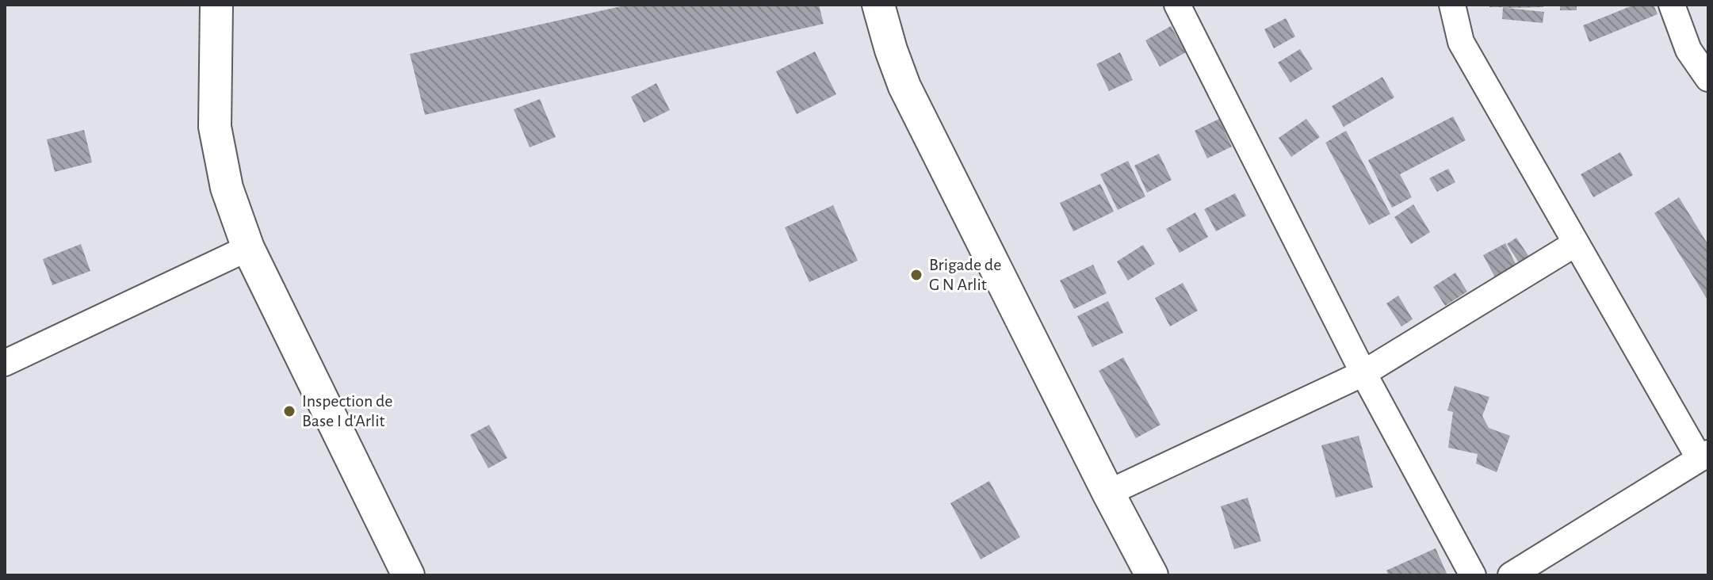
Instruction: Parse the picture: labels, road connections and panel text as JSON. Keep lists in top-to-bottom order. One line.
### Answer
{"places":["Brigade de G N Arlit","Inspection de Base I d'Arlit"]}
